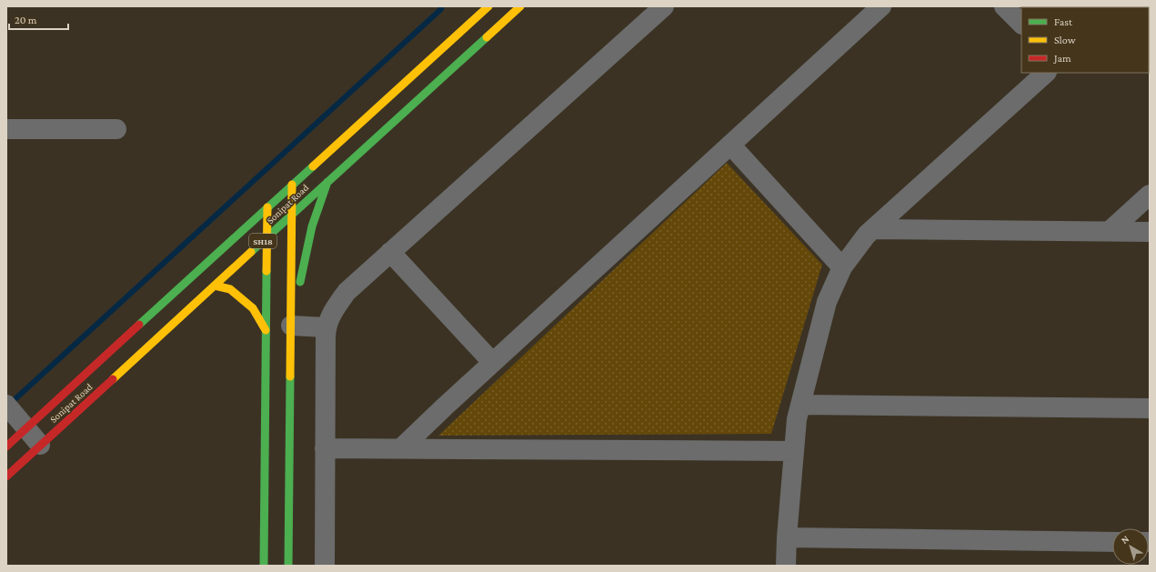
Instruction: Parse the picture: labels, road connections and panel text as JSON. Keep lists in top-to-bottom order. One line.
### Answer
{"streets":{"main road":["Sonipat Road","SH18"]},"legend":["Fast","Slow","Jam"],"scale_bar":"20 m","north":"top left"}
